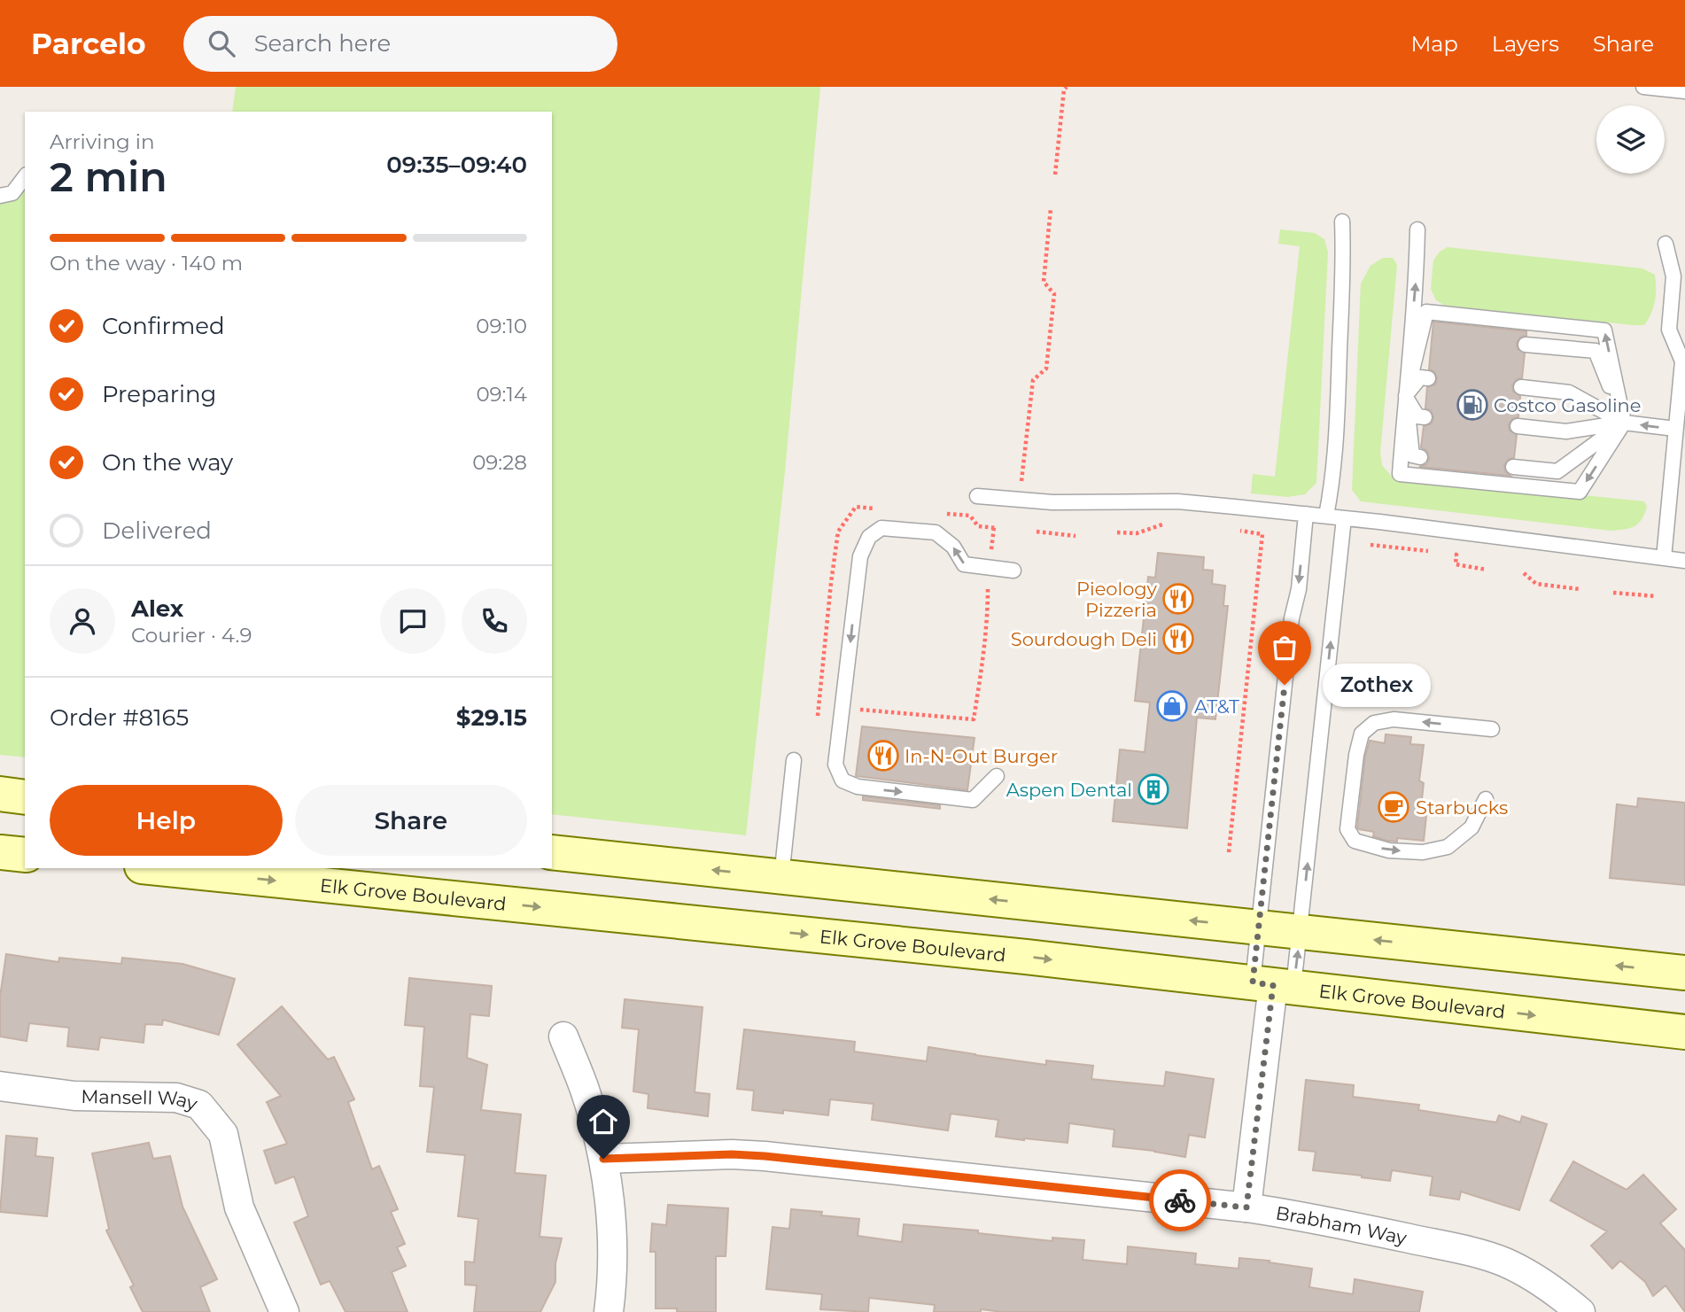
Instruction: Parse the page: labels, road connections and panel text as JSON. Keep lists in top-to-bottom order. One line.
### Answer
{"streets":{"main road":["Elk Grove Boulevard"],"street":["Mansell Way","Brabham Way"]},"places":{"fuel station":["Costco Gasoline"],"restaurant":["Pieology Pizzeria","Sourdough Deli","In-N-Out Burger"],"other":["Zothex"],"shop":["AT&T"],"building":["Aspen Dental"],"cafe":["Starbucks"]},"page":{"header":"Parcelo","search":"Search here","nav":["Map","Layers","Share"],"heading":["2 min","Arriving in","09:35–09:40"],"panel":["Alex","Courier · 4.9","Order #8165","$29.15"],"bar":"On the way · 140 m","list":[["Confirmed","09:10"],["Preparing","09:14"],["On the way","09:28"],"Delivered"],"bubble":"Zothex","buttons":["Help","Share"]}}
